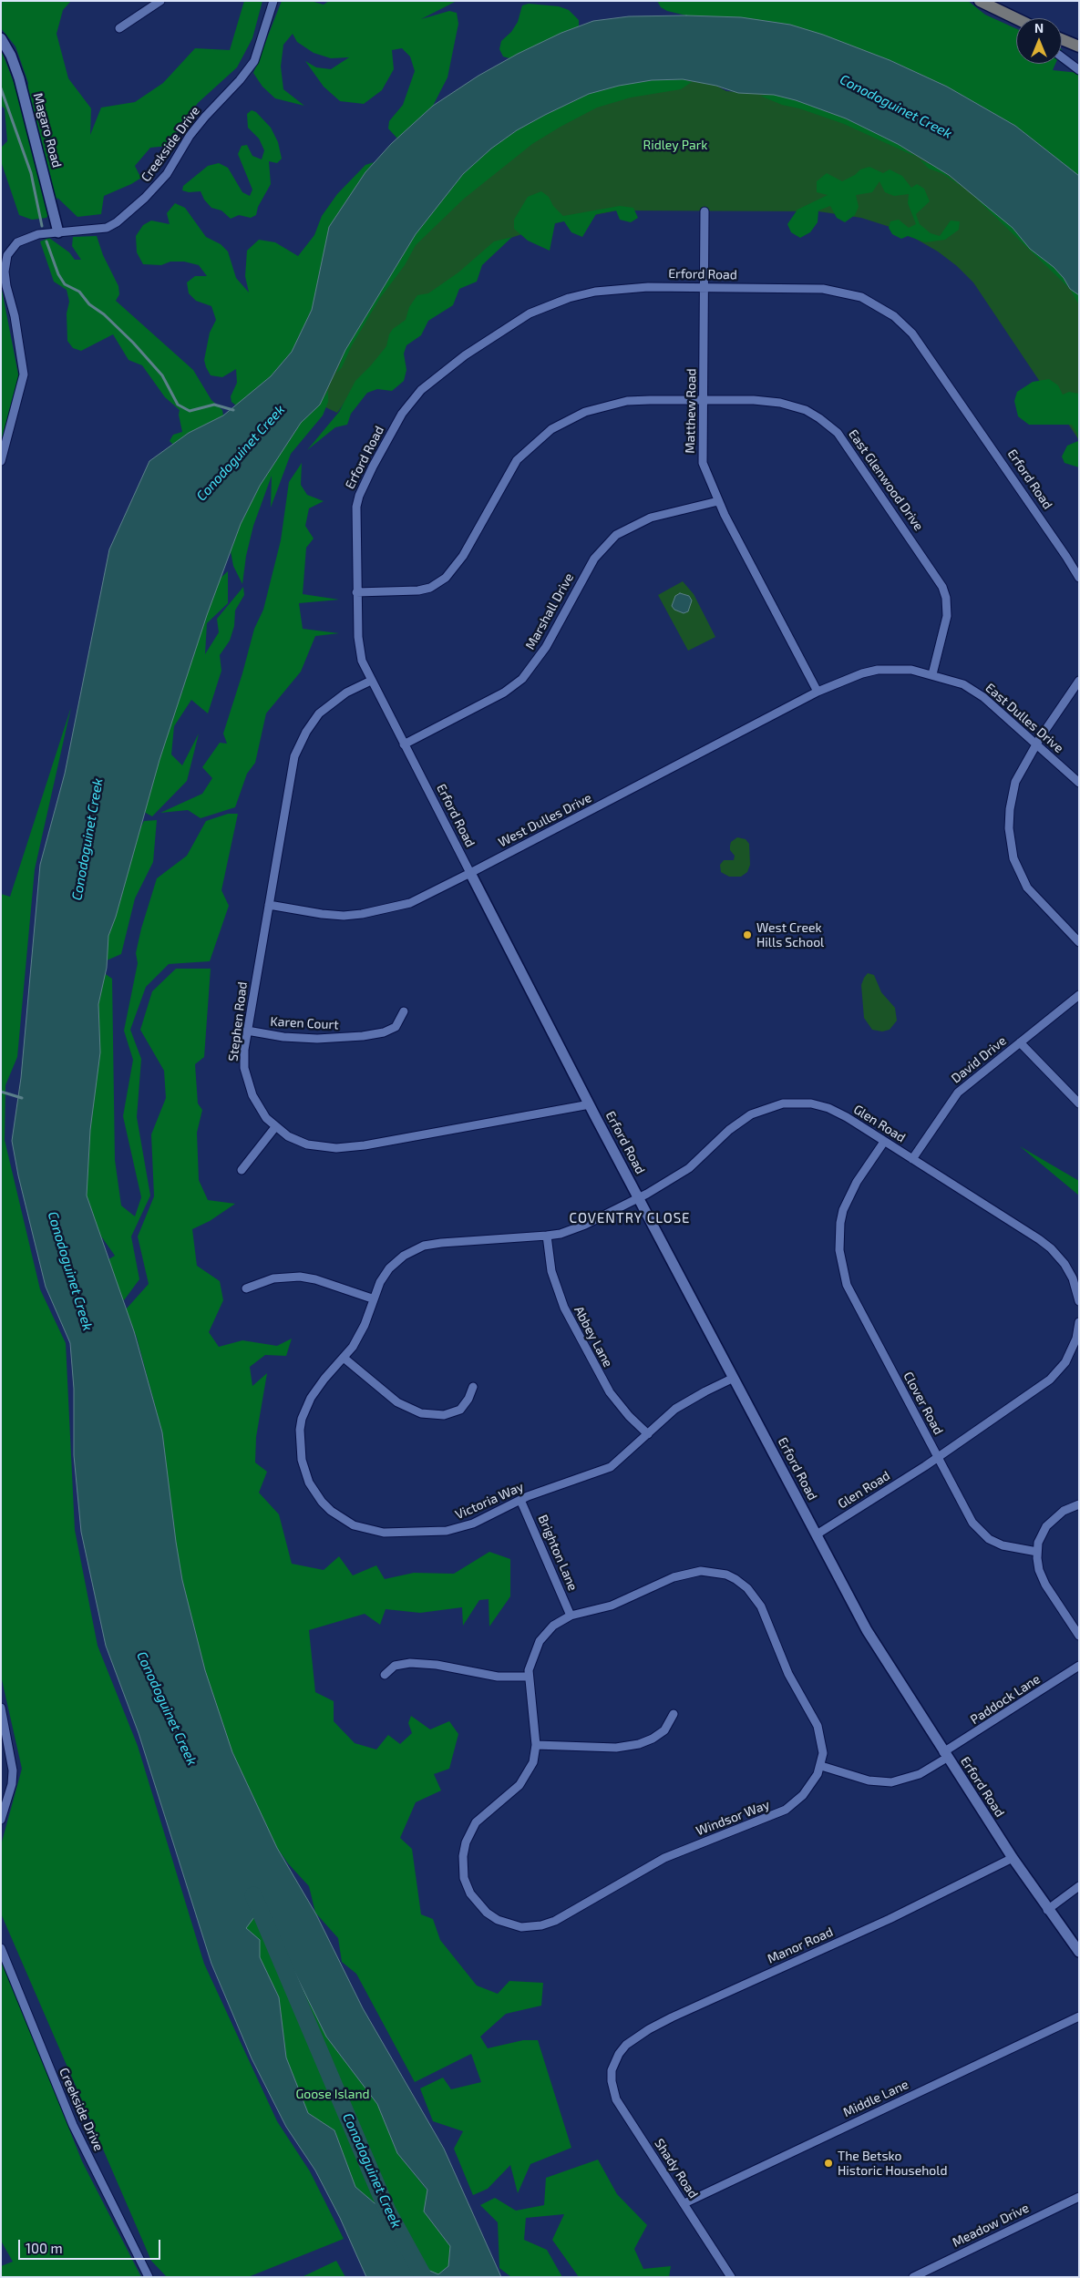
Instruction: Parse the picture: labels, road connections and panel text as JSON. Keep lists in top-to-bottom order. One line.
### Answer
{"streets":{"street":["Magaro Road","Creekside Drive","Erford Road","Matthew Road","East Glenwood Drive","Marshall Drive","East Dulles Drive","West Dulles Drive","Stephen Road","Karen Court","David Drive","Glen Road","Abbey Lane","Clover Road","Victoria Way","Brighton Lane","Paddock Lane","Windsor Way","Manor Road","Middle Lane","Shady Road","Meadow Drive"]},"crossings":[["Magaro Road","Creekside Drive"],["Erford Road","Matthew Road"],["Erford Road","East Glenwood Drive"],["Erford Road","Marshall Drive"],["Erford Road","West Dulles Drive"],["Erford Road","Stephen Road"],["Erford Road","Glen Road"],["Erford Road","Victoria Way"],["Erford Road","Paddock Lane"],["Erford Road","Manor Road"],["Matthew Road","East Glenwood Drive"],["Matthew Road","Marshall Drive"],["Matthew Road","East Dulles Drive"],["Matthew Road","West Dulles Drive"],["East Glenwood Drive","East Dulles Drive"],["East Dulles Drive","West Dulles Drive"],["West Dulles Drive","Stephen Road"],["Stephen Road","Karen Court"],["David Drive","Glen Road"],["Glen Road","Clover Road"],["Glen Road","Victoria Way"],["Abbey Lane","Victoria Way"],["Victoria Way","Brighton Lane"],["Brighton Lane","Windsor Way"],["Paddock Lane","Windsor Way"],["Manor Road","Shady Road"],["Middle Lane","Shady Road"]],"districts":["COVENTRY CLOSE"],"water":["Conodoguinet Creek"],"parks":["Ridley Park","Goose Island"],"places":["West Creek Hills School","The Betsko Historic Household"],"scale_bar":"100 m","north":"top"}
